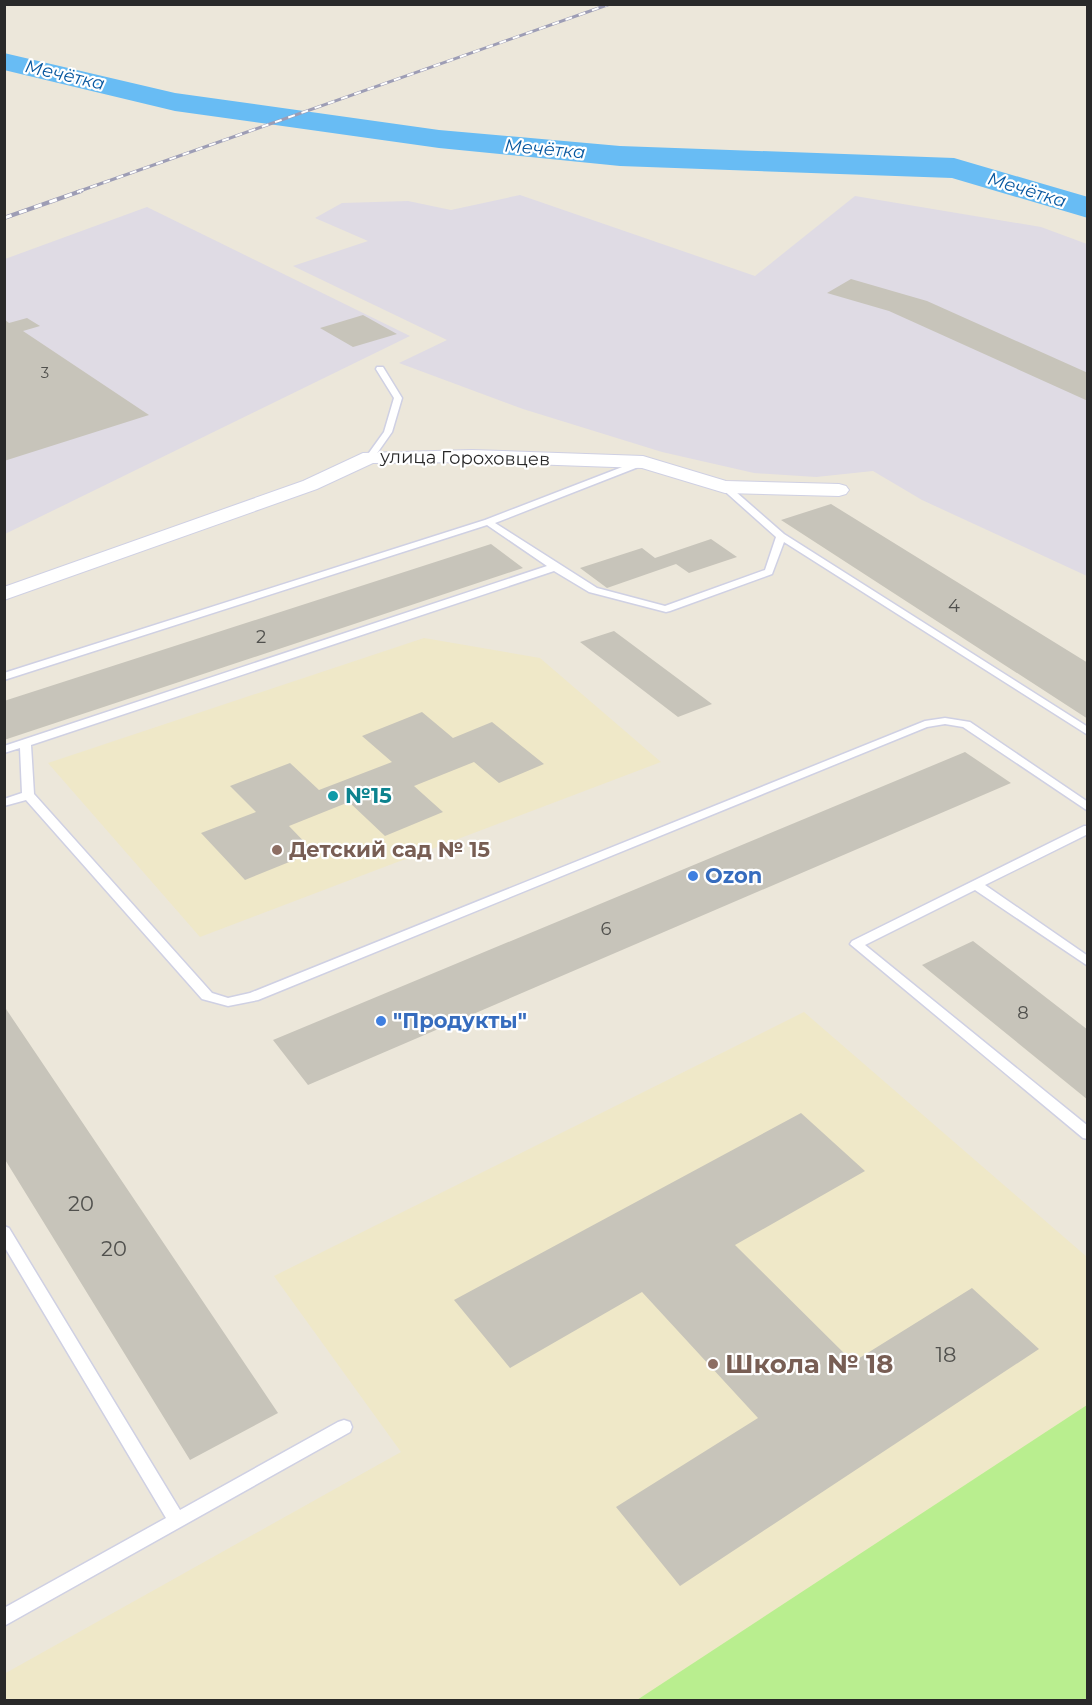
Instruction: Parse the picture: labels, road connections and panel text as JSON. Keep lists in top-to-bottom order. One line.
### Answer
{"streets":{"street":["улица Гороховцев"]},"water":["Мечётка"],"places":["№15","Детский сад № 15","Ozon","\"Продукты\"","Школа № 18"],"house_numbers":["3","4","2","6","8","20","20","18"]}
